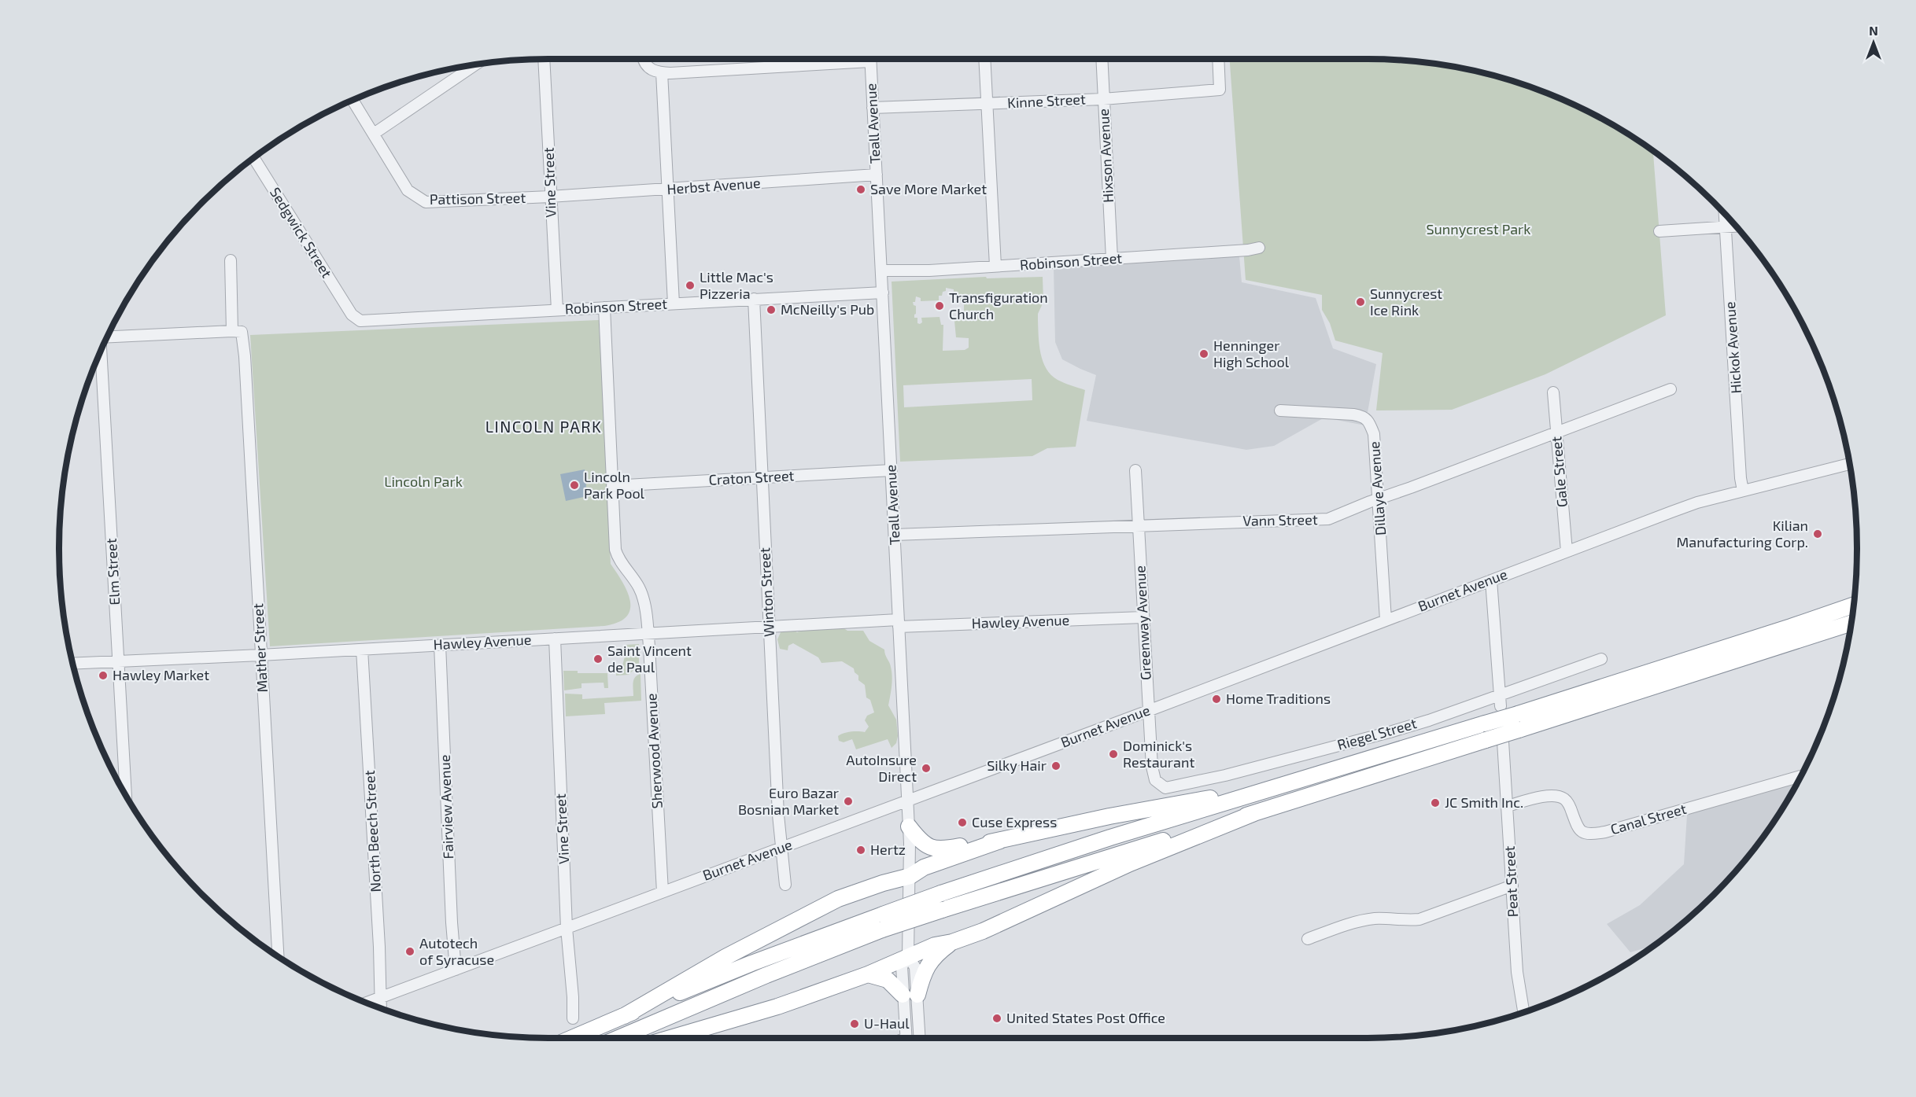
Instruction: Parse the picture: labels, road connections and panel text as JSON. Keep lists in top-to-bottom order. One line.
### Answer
{"streets":{"street":["Kinne Street","Teall Avenue","Hixson Avenue","Vine Street","Herbst Avenue","Pattison Street","Sedgwick Street","Robinson Street","Hickok Avenue","Gale Street","Craton Street","Dillaye Avenue","Vann Street","Elm Street","Burnet Avenue","Winton Street","Hawley Avenue","Greenway Avenue","Mather Street","Riegel Street","Sherwood Avenue","Fairview Avenue","Canal Street","North Beech Street","Peat Street"]},"crossings":[["Kinne Street","Teall Avenue"],["Kinne Street","Hixson Avenue"],["Teall Avenue","Herbst Avenue"],["Teall Avenue","Robinson Street"],["Teall Avenue","Craton Street"],["Teall Avenue","Vann Street"],["Teall Avenue","Burnet Avenue"],["Teall Avenue","Hawley Avenue"],["Hixson Avenue","Robinson Street"],["Vine Street","Herbst Avenue"],["Vine Street","Pattison Street"],["Vine Street","Robinson Street"],["Vine Street","Burnet Avenue"],["Vine Street","Hawley Avenue"],["Herbst Avenue","Pattison Street"],["Sedgwick Street","Robinson Street"],["Robinson Street","Winton Street"],["Robinson Street","Sherwood Avenue"],["Hickok Avenue","Burnet Avenue"],["Gale Street","Vann Street"],["Gale Street","Burnet Avenue"],["Craton Street","Winton Street"],["Craton Street","Sherwood Avenue"],["Dillaye Avenue","Vann Street"],["Dillaye Avenue","Burnet Avenue"],["Vann Street","Greenway Avenue"],["Elm Street","Hawley Avenue"],["Burnet Avenue","Winton Street"],["Burnet Avenue","Greenway Avenue"],["Burnet Avenue","Sherwood Avenue"],["Burnet Avenue","Fairview Avenue"],["Burnet Avenue","North Beech Street"],["Winton Street","Hawley Avenue"],["Hawley Avenue","Greenway Avenue"],["Hawley Avenue","Mather Street"],["Hawley Avenue","Sherwood Avenue"],["Hawley Avenue","Fairview Avenue"],["Hawley Avenue","North Beech Street"],["Greenway Avenue","Riegel Street"],["Canal Street","Peat Street"]],"districts":["LINCOLN PARK"],"parks":["Sunnycrest Park","Lincoln Park"],"places":["Save More Market","Little Mac's Pizzeria","Sunnycrest Ice Rink","Transfiguration Church","McNeilly's Pub","Henninger High School","Lincoln Park Pool","Kilian Manufacturing Corp.","Saint Vincent de Paul","Hawley Market","Home Traditions","Dominick's Restaurant","Silky Hair","AutoInsure Direct","Euro Bazar Bosnian Market","JC Smith Inc.","Cuse Express","Hertz","Autotech of Syracuse","United States Post Office","U-Haul"],"north":"top"}
